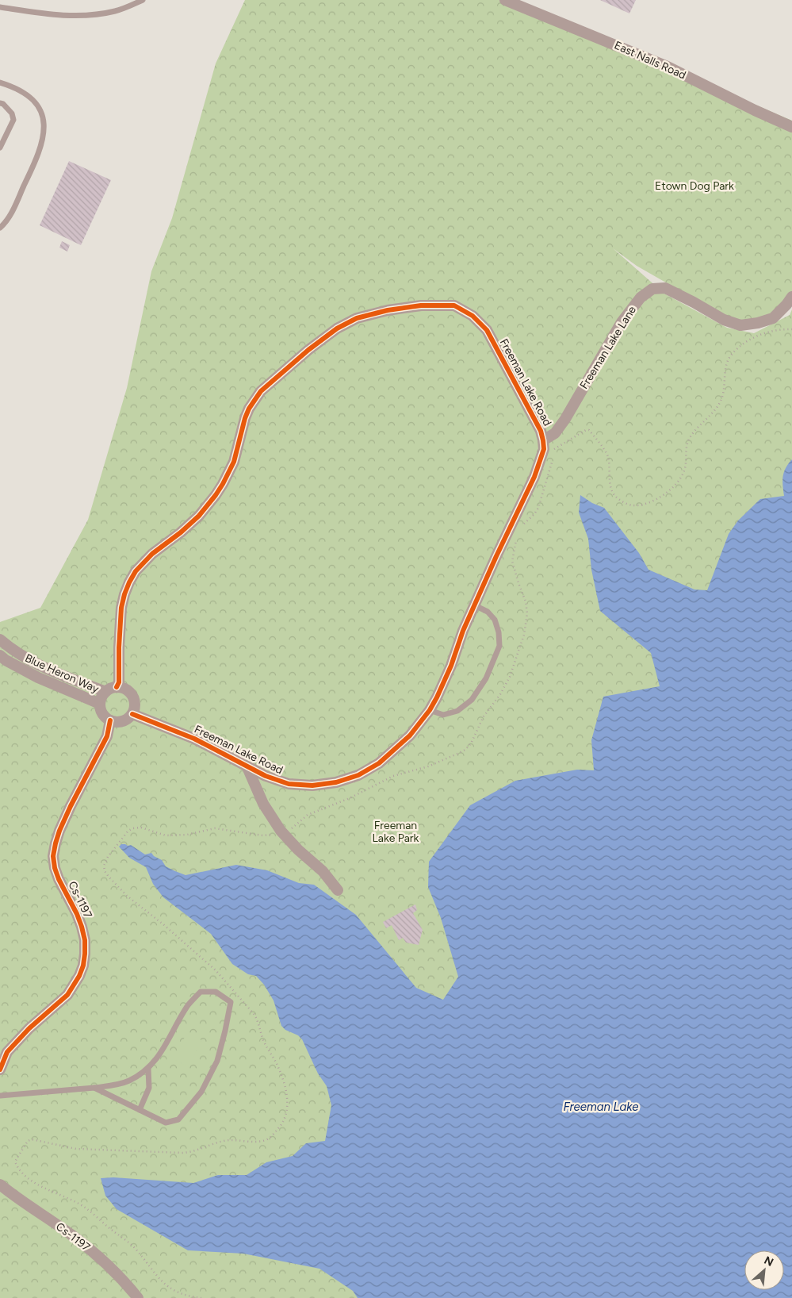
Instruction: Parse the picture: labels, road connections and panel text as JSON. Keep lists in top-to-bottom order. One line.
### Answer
{"streets":{"street":["East Nalls Road","Freeman Lake Lane","Freeman Lake Road","Blue Heron Way","Cs-1197"]},"crossings":[["Freeman Lake Lane","Freeman Lake Road"],["Freeman Lake Road","Blue Heron Way"],["Freeman Lake Road","Cs-1197"],["Blue Heron Way","Cs-1197"]],"water":["Freeman Lake"],"parks":["Etown Dog Park","Freeman Lake Park"],"north":"top right"}
